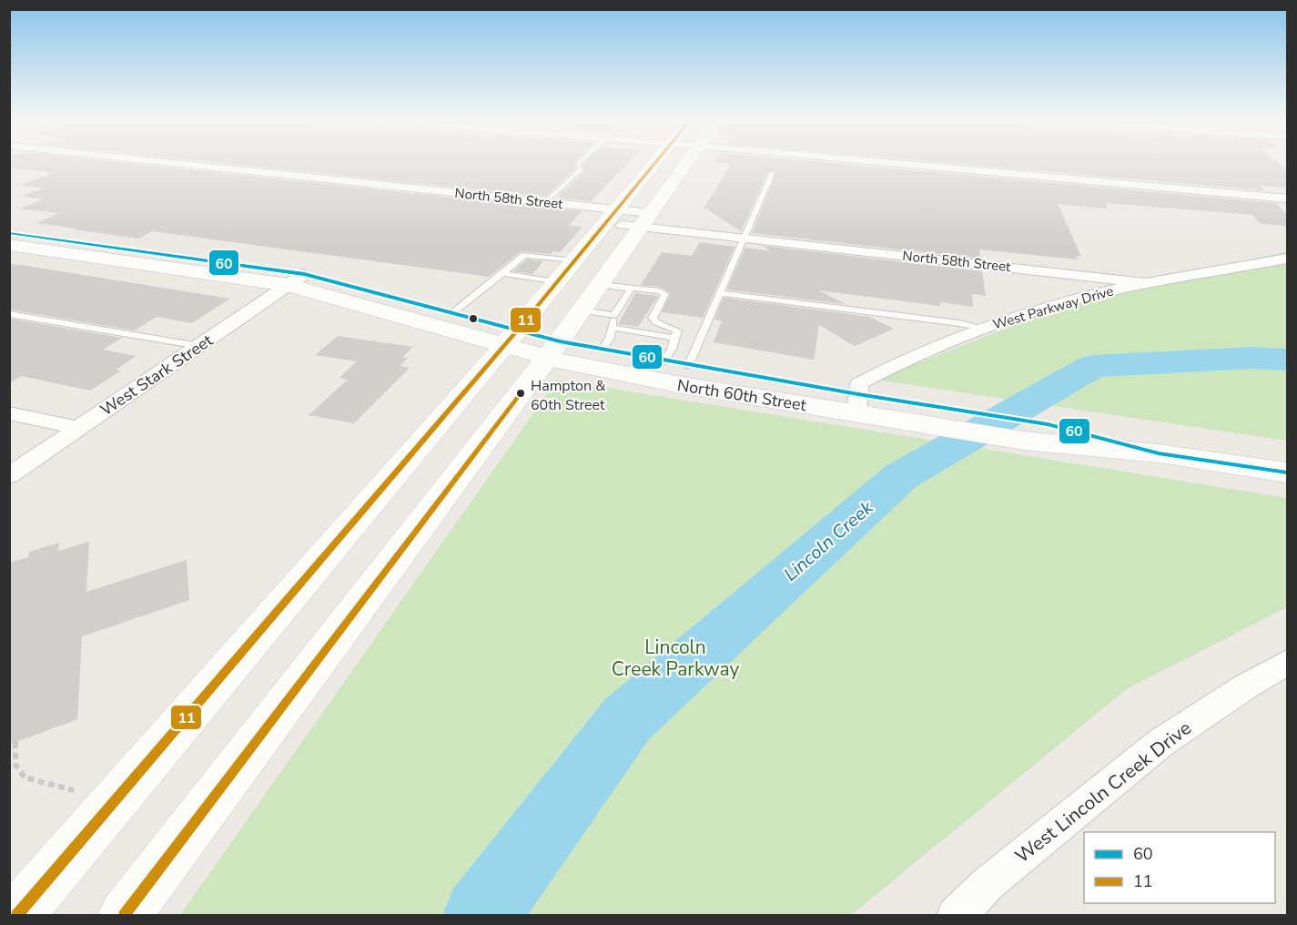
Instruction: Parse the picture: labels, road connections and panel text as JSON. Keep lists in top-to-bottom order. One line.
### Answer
{"streets":{"main road":["North 60th Street"],"street":["North 58th Street","West Parkway Drive","West Stark Street","West Lincoln Creek Drive"]},"crossings":[["North 58th Street","West Parkway Drive"],["West Parkway Drive","North 60th Street"],["West Stark Street","North 60th Street"]],"water":["Lincoln Creek"],"parks":["Lincoln Creek Parkway"],"places":["Hampton & 60th Street"],"lines":["transit line 11","transit line 60"],"legend":["60","11"]}
